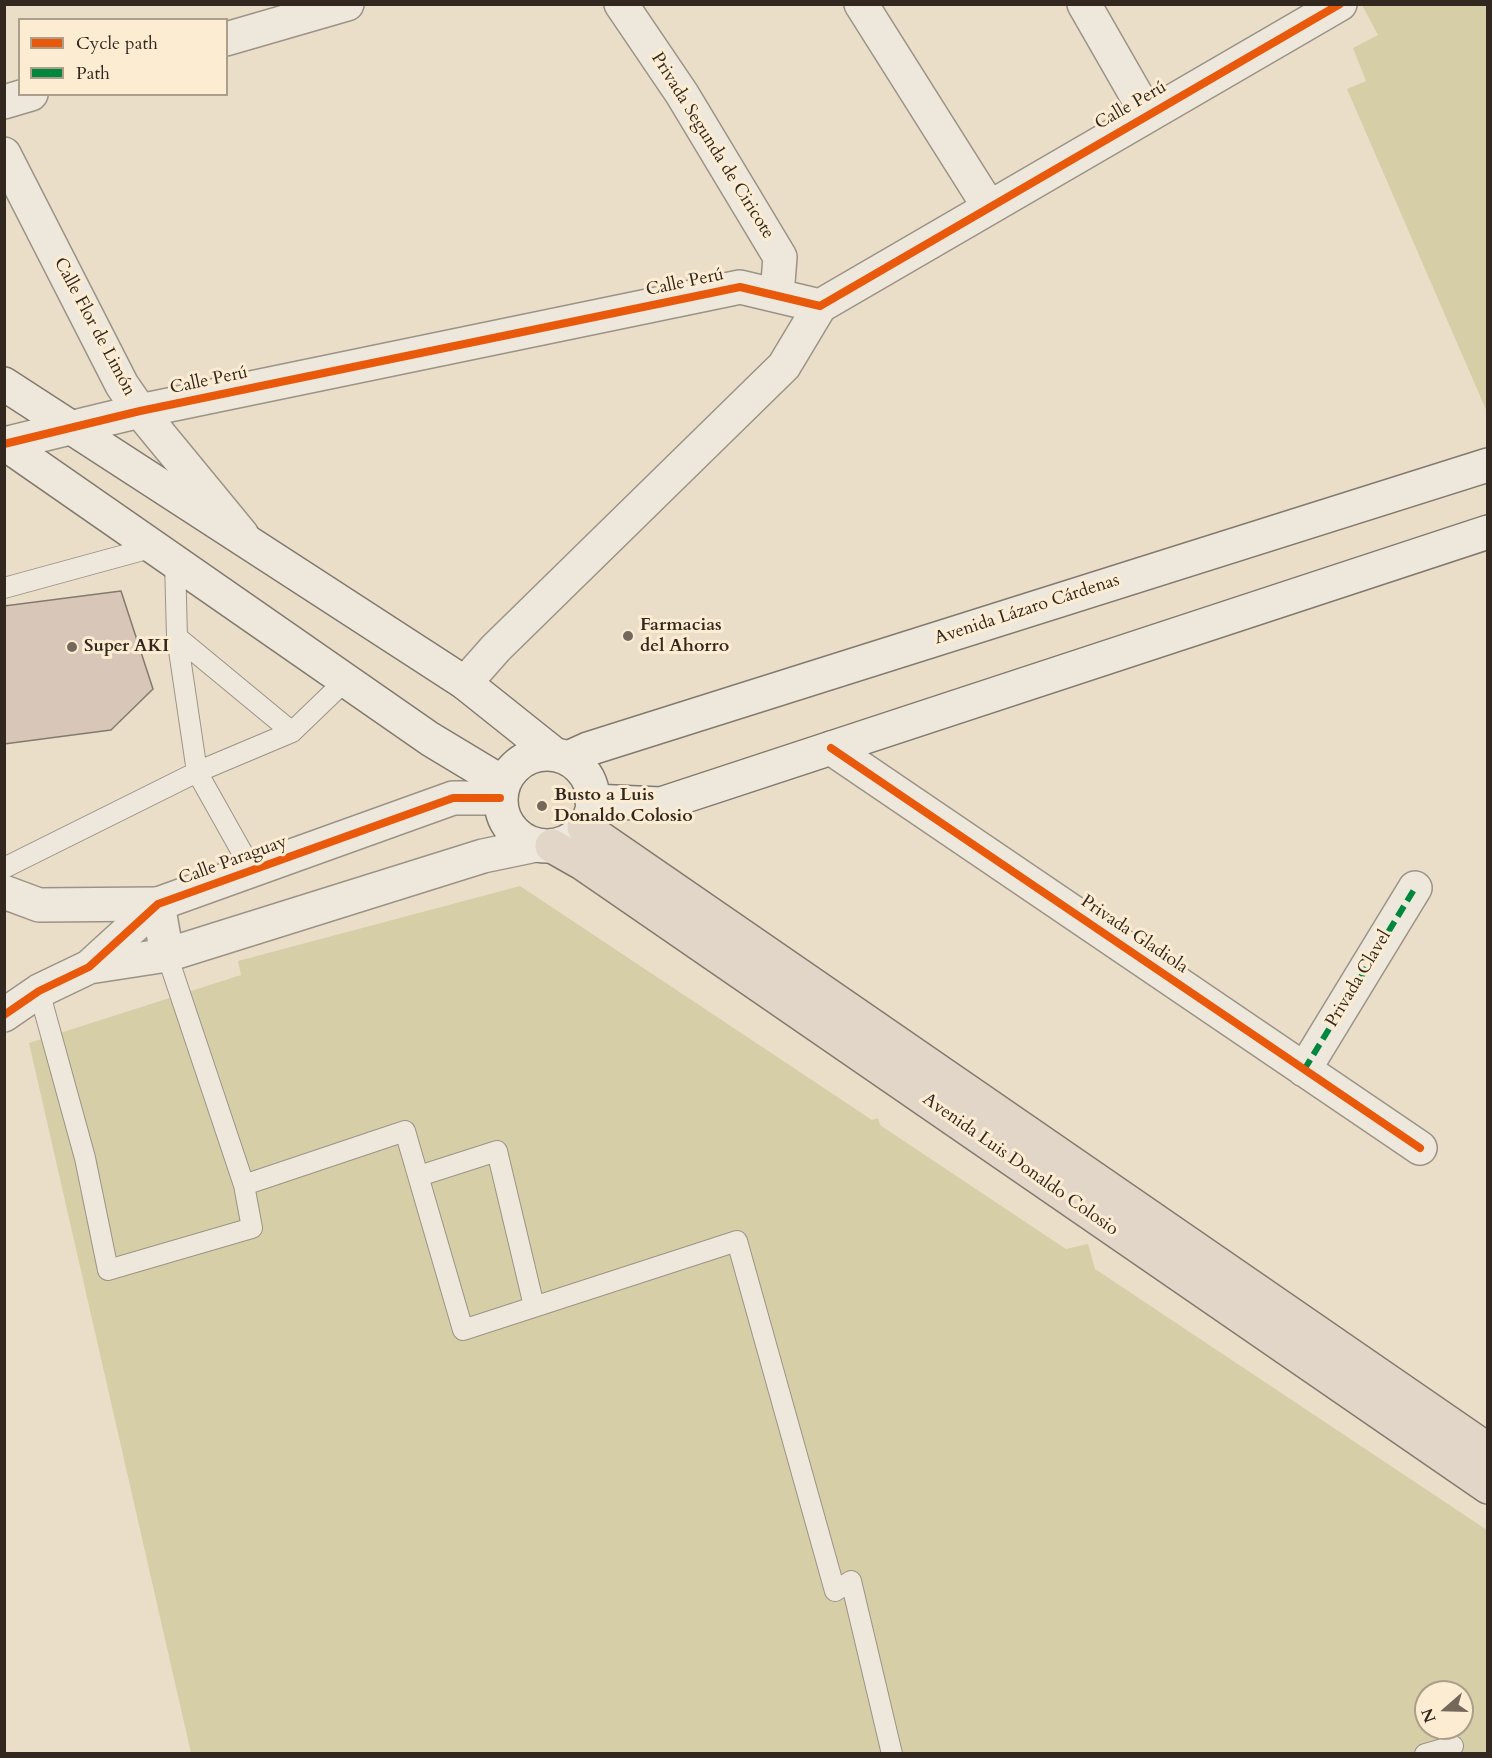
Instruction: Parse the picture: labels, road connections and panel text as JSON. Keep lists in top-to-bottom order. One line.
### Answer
{"streets":{"main road":["Avenida Luis Donaldo Colosio"],"street":["Calle Perú","Privada Segunda de Ciricote","Calle Flor de Limón","Avenida Lázaro Cárdenas","Calle Paraguay","Privada Gladiola","Privada Clavel"]},"crossings":[["Calle Perú","Privada Segunda de Ciricote"],["Calle Perú","Calle Flor de Limón"],["Avenida Lázaro Cárdenas","Calle Paraguay"],["Avenida Lázaro Cárdenas","Avenida Luis Donaldo Colosio"],["Calle Paraguay","Avenida Luis Donaldo Colosio"],["Privada Gladiola","Privada Clavel"]],"places":["Farmacias del Ahorro","Super AKI","Busto a Luis Donaldo Colosio"],"legend":["Cycle path","Path"],"north":"left"}
